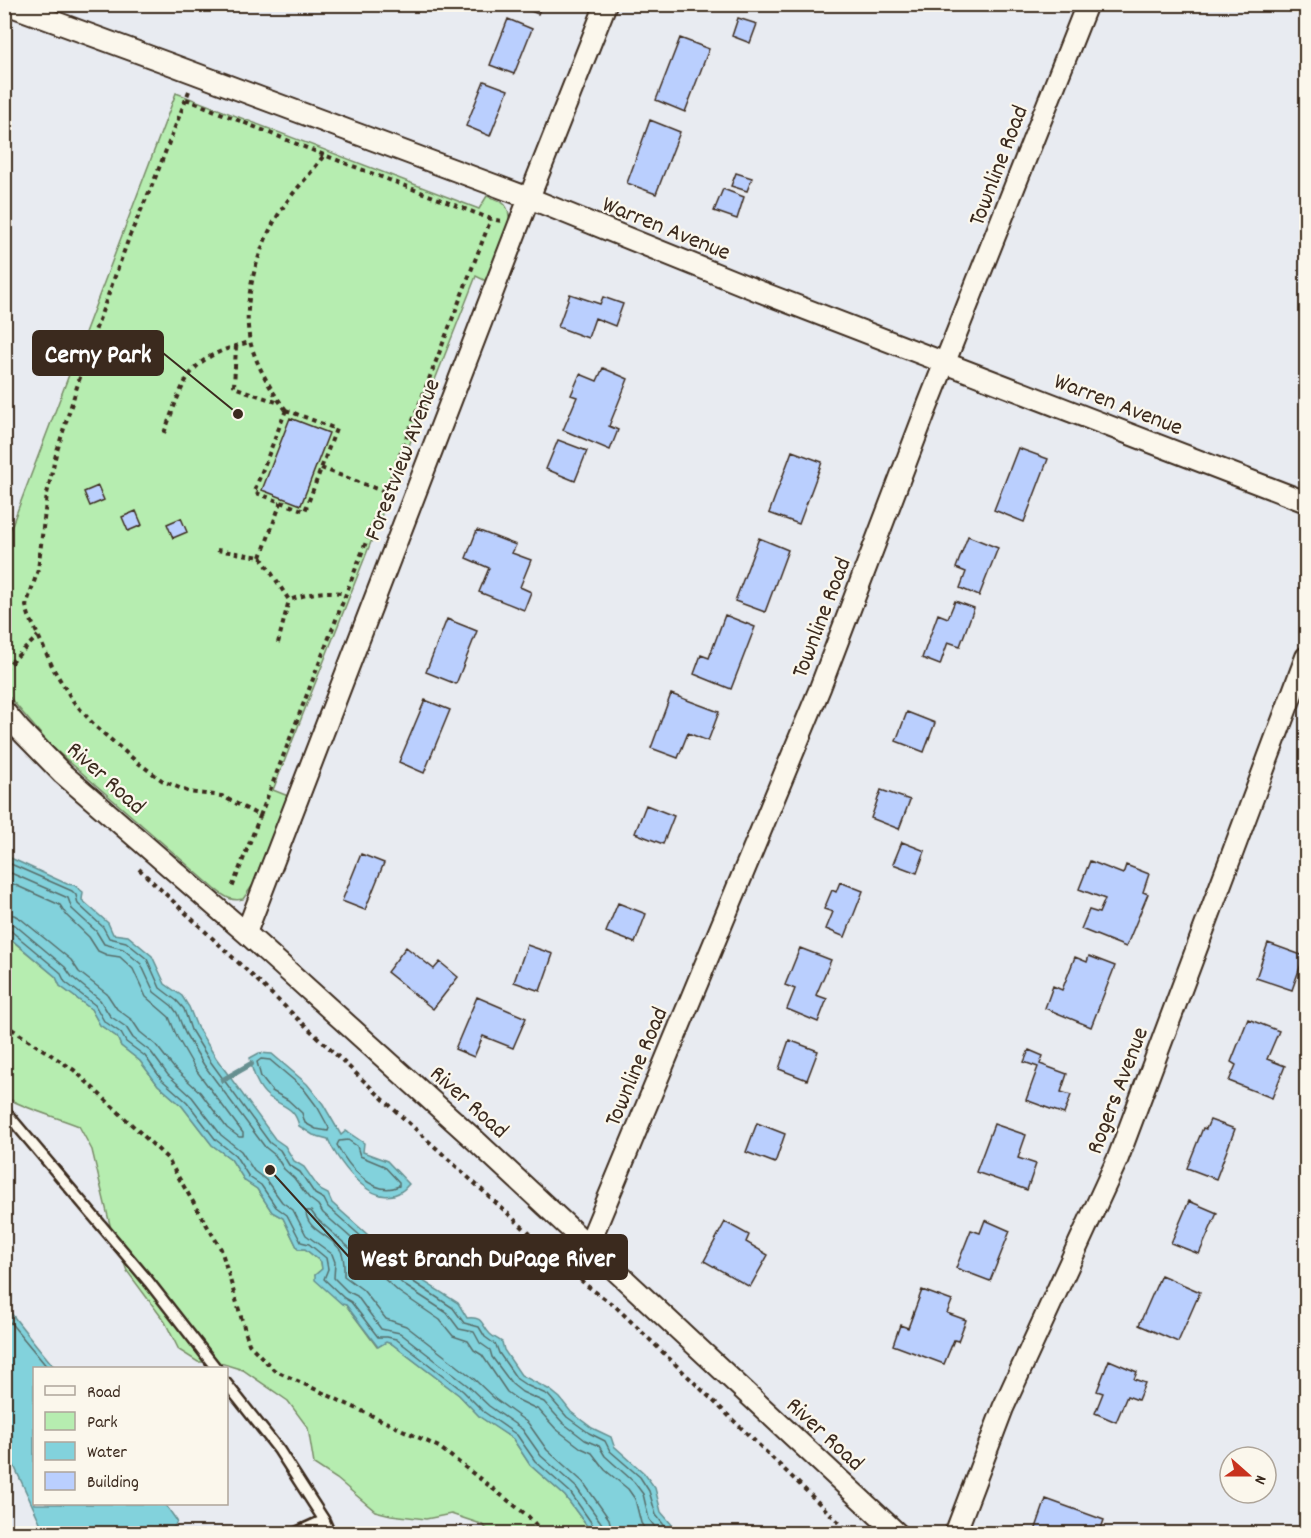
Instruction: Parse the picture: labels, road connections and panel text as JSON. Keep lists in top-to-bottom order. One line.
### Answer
{"streets":{"street":["Townline Road","Warren Avenue","Forestview Avenue","River Road","Rogers Avenue"]},"crossings":[["Townline Road","Warren Avenue"],["Townline Road","River Road"],["Warren Avenue","Forestview Avenue"],["Forestview Avenue","River Road"]],"places":["Cerny Park","West Branch DuPage River"],"legend":["Road","Park","Water","Building"],"north":"right"}
